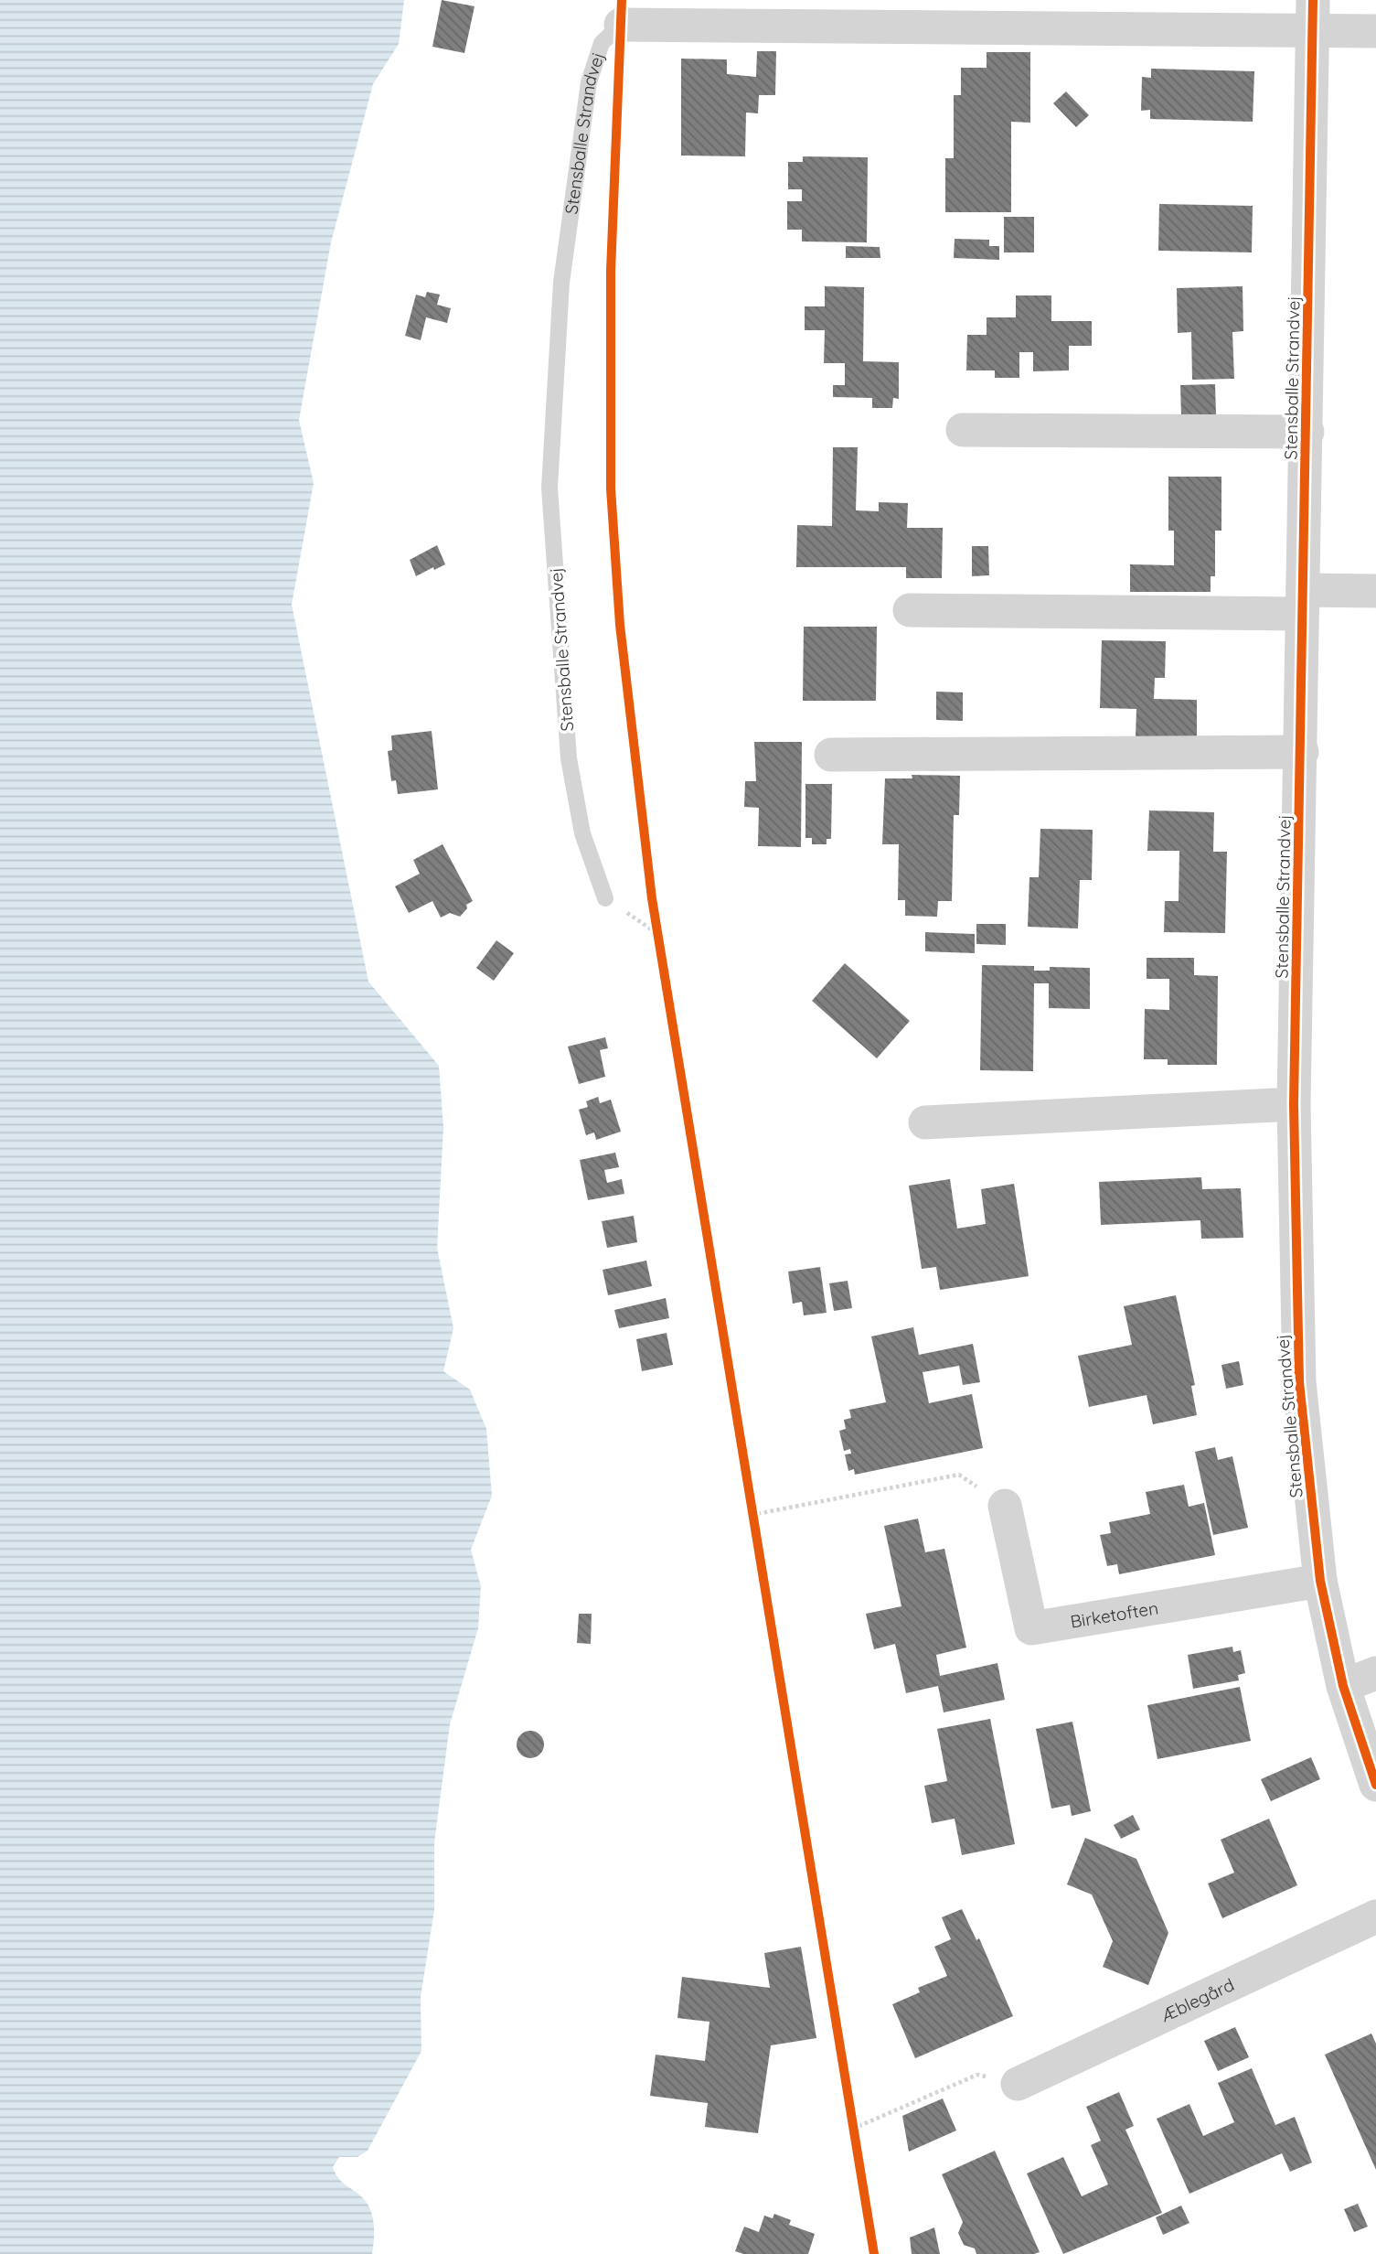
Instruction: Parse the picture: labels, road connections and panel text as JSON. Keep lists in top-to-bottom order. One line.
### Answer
{"streets":{"street":["Stensballe Strandvej","Birketoften","Æblegård"]},"crossings":[["Stensballe Strandvej","Birketoften"]]}
